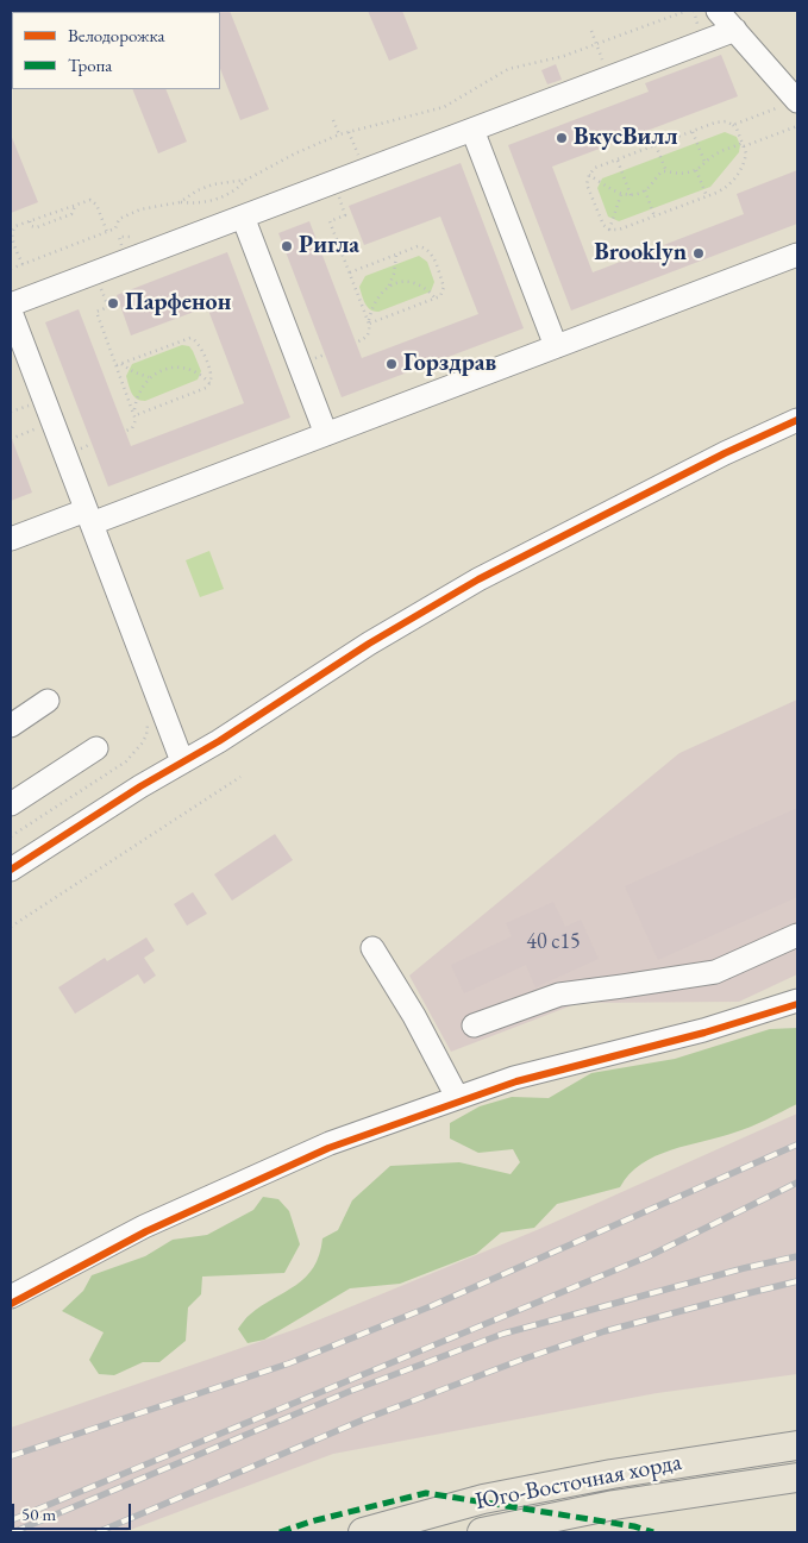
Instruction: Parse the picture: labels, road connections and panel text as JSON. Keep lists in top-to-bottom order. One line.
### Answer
{"streets":{"main road":["Юго-Восточная хорда"]},"places":["ВкусВилл","Ригла","Brooklyn","Парфенон","Горздрав"],"house_numbers":["40 с15"],"legend":["Велодорожка","Тропа"],"scale_bar":"50 m"}
